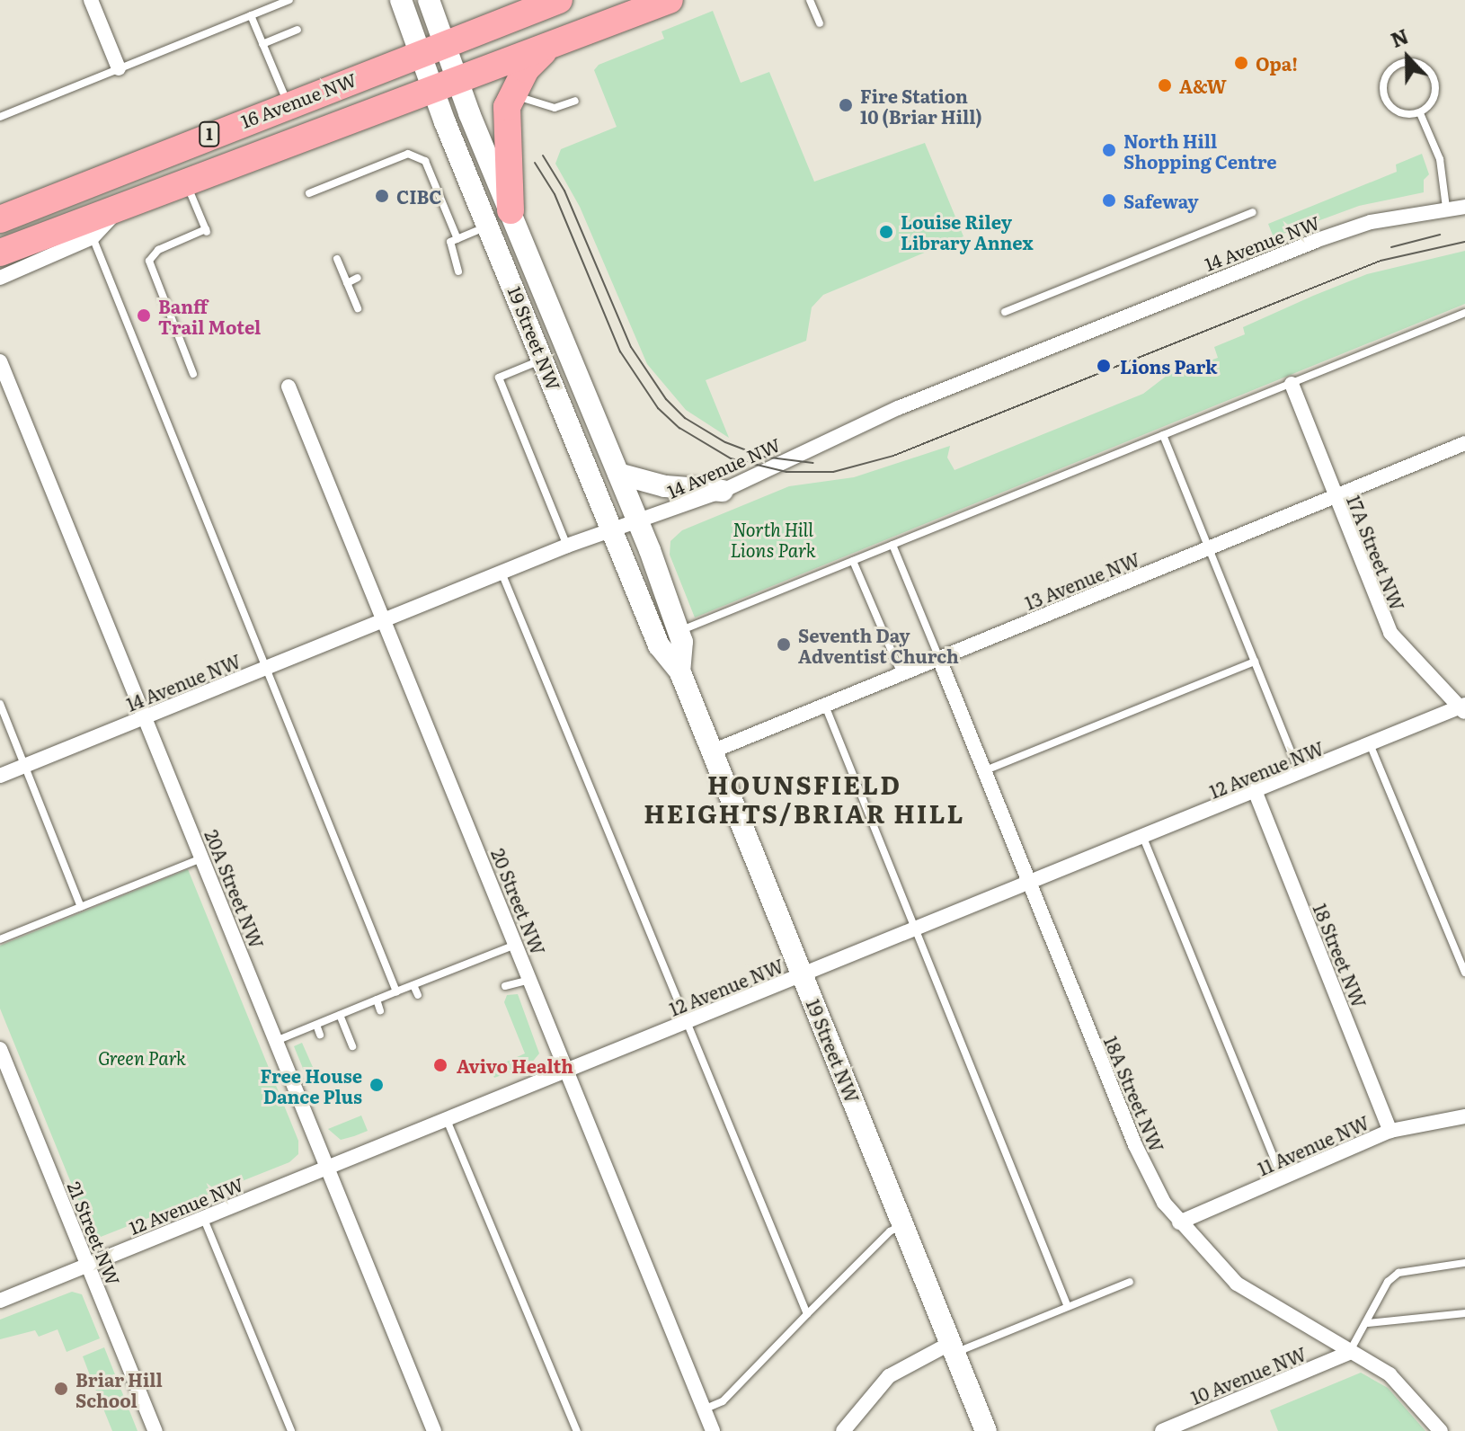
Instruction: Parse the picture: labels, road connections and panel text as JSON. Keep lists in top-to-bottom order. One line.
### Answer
{"streets":{"highway":["16 Avenue NW","1"],"street":["14 Avenue NW","19 Street NW","17A Street NW","13 Avenue NW","12 Avenue NW","20A Street NW","20 Street NW","18 Street NW","18A Street NW","11 Avenue NW","21 Street NW","10 Avenue NW"]},"crossings":[["16 Avenue NW","19 Street NW"],["1","19 Street NW"],["14 Avenue NW","19 Street NW"],["14 Avenue NW","20A Street NW"],["14 Avenue NW","20 Street NW"],["19 Street NW","13 Avenue NW"],["19 Street NW","12 Avenue NW"],["17A Street NW","13 Avenue NW"],["17A Street NW","12 Avenue NW"],["13 Avenue NW","18A Street NW"],["12 Avenue NW","20A Street NW"],["12 Avenue NW","20 Street NW"],["12 Avenue NW","18 Street NW"],["12 Avenue NW","18A Street NW"],["12 Avenue NW","21 Street NW"],["18 Street NW","11 Avenue NW"],["18A Street NW","11 Avenue NW"],["18A Street NW","10 Avenue NW"]],"districts":["HOUNSFIELD HEIGHTS/BRIAR HILL"],"parks":["North Hill Lions Park","Green Park"],"places":["Opa!","A&W","Fire Station 10 (Briar Hill)","North Hill Shopping Centre","CIBC","Safeway","Louise Riley Library Annex","Banff Trail Motel","Lions Park","Seventh Day Adventist Church","Avivo Health","Free House Dance Plus","Briar Hill School"],"north":"top"}
